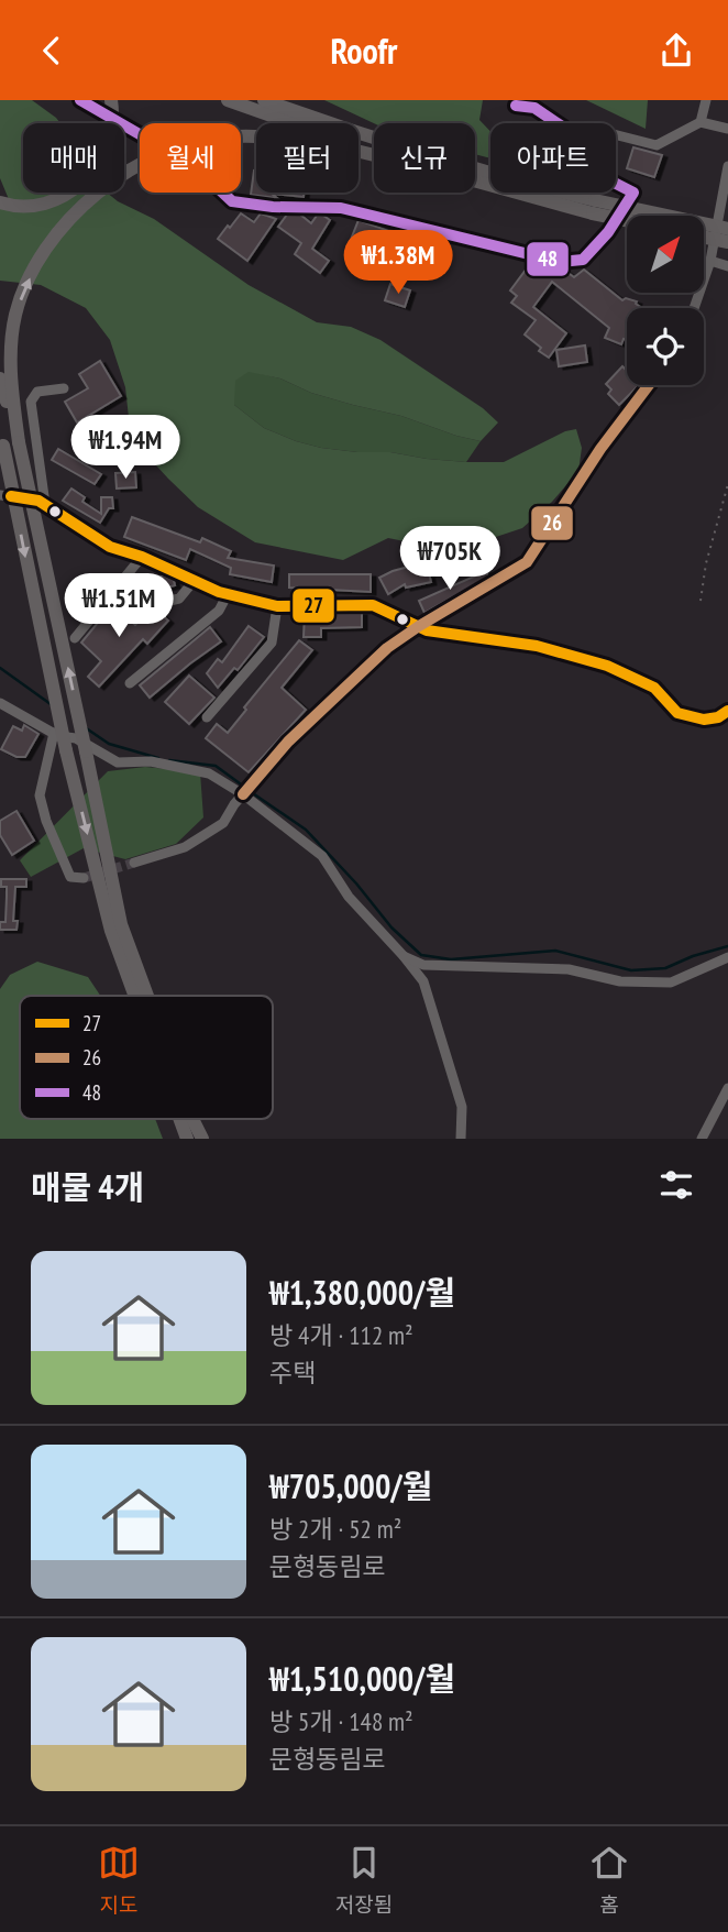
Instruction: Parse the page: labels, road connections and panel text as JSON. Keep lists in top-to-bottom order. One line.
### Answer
{"lines":["transit line 48","transit line 26","transit line 27"],"legend":["27","26","48"],"north":"top right","page":{"header":"Roofr","chip":["매매","월세","필터","신규","아파트"],"price":["₩1.38M","₩1.94M","₩705K","₩1.51M"],"heading":"매물 4개","list":[{"name":"₩1,380,000/월","note":"방 4개 · 112 m² · 주택"},{"name":"₩705,000/월","note":"방 2개 · 52 m² · 문형동림로"},{"name":"₩1,510,000/월","note":"방 5개 · 148 m² · 문형동림로"}],"tabs":["지도","저장됨","홈"]}}
